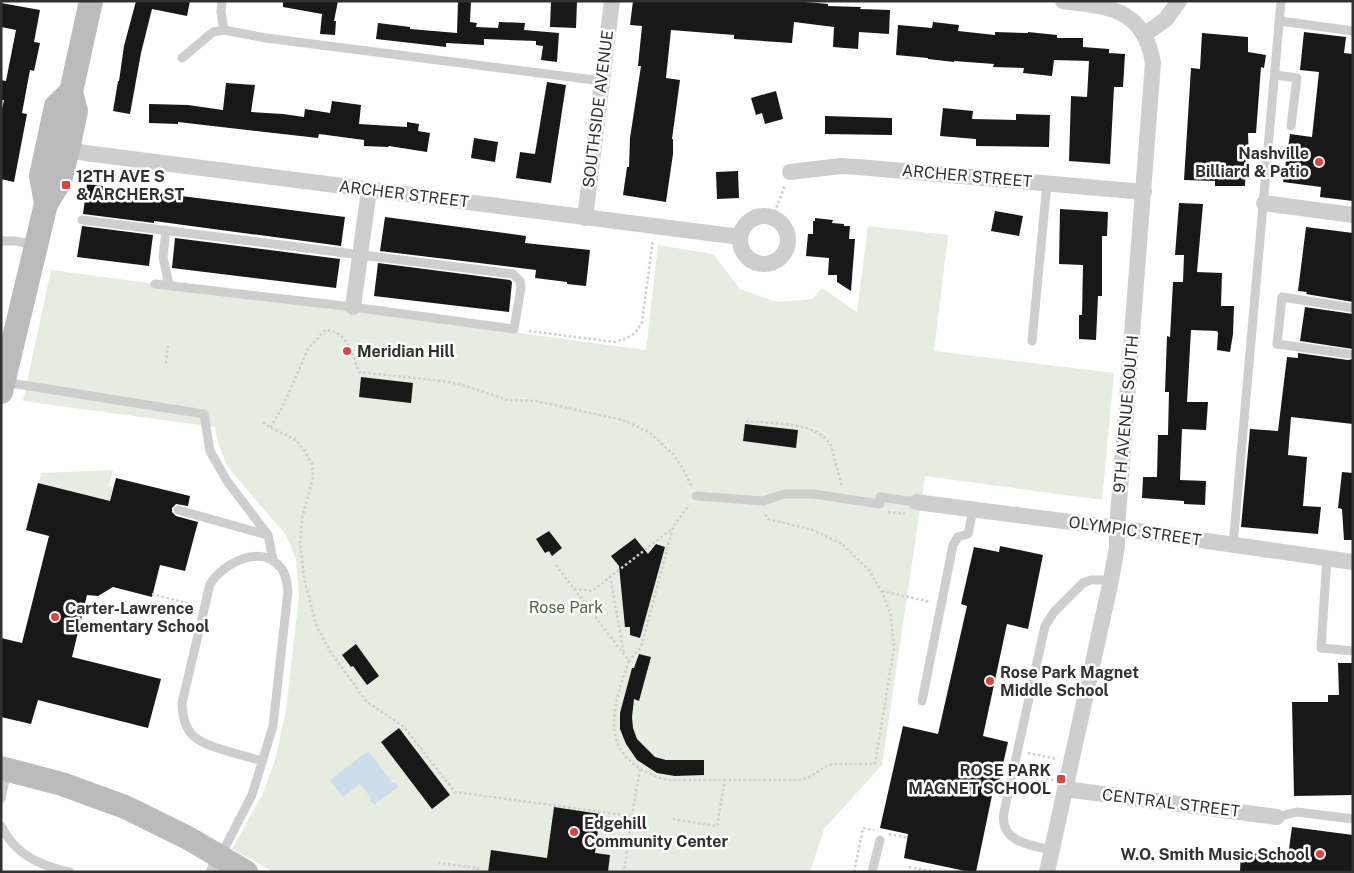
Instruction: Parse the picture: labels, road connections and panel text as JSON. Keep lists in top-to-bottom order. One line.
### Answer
{"streets":{"street":["SOUTHSIDE AVENUE","ARCHER STREET","9TH AVENUE SOUTH","OLYMPIC STREET","CENTRAL STREET"]},"crossings":[["SOUTHSIDE AVENUE","ARCHER STREET"],["ARCHER STREET","9TH AVENUE SOUTH"],["9TH AVENUE SOUTH","OLYMPIC STREET"],["9TH AVENUE SOUTH","CENTRAL STREET"]],"parks":["Rose Park"],"places":{"other":["Nashville Billiard & Patio","Meridian Hill","Carter-Lawrence Elementary School","Rose Park Magnet Middle School","Edgehill Community Center","W.O. Smith Music School"],"transit":["12TH AVE S & ARCHER ST","ROSE PARK MAGNET SCHOOL"]}}
